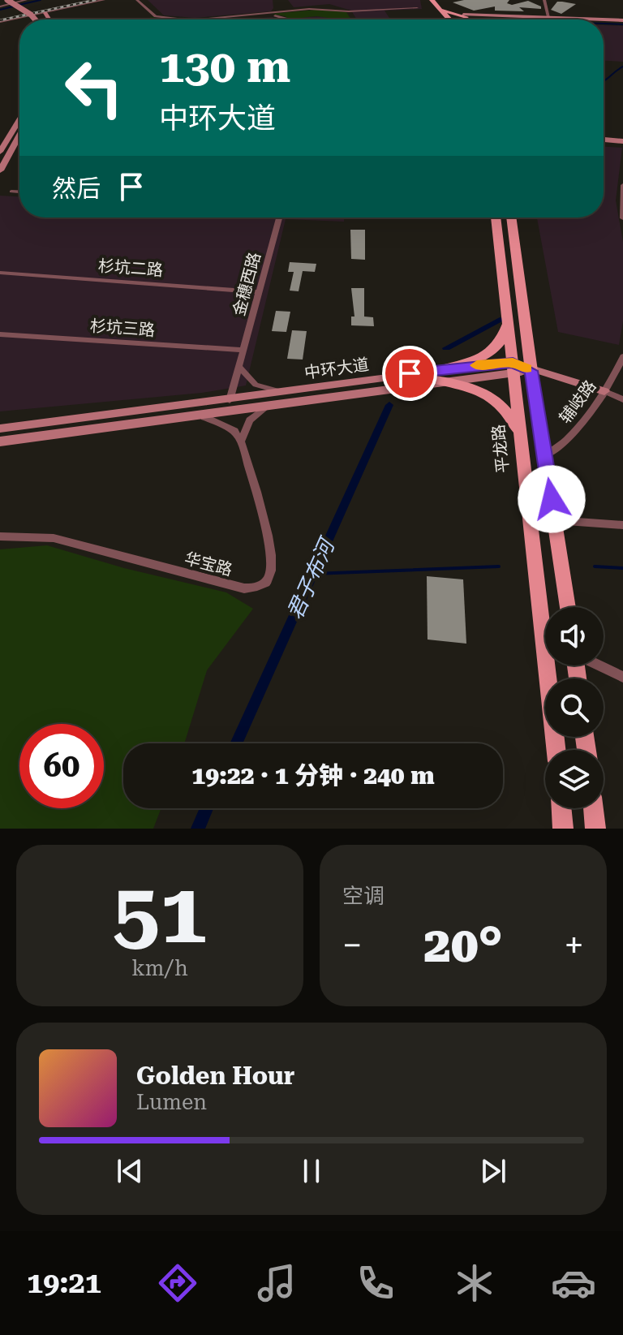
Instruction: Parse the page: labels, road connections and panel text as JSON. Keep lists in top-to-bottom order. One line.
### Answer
{"streets":{"main road":["平龙路"],"street":["杉坑二路","金穗西路","杉坑三路","中环大道","辅岐路","华宝路"]},"crossings":[["杉坑二路","金穗西路"],["金穗西路","杉坑三路"],["金穗西路","中环大道"],["中环大道","平龙路"]],"water":["君子布河"],"page":{"turn":["130 m","中环大道"],"then":"然后","limit":"60","trip":"19:22 · 1 分钟 · 240 m","tile":[["51","km/h"],"空调"],"heat":["−","20°","+"],"song":["Golden Hour","Lumen"],"tabs":"19:21"}}
